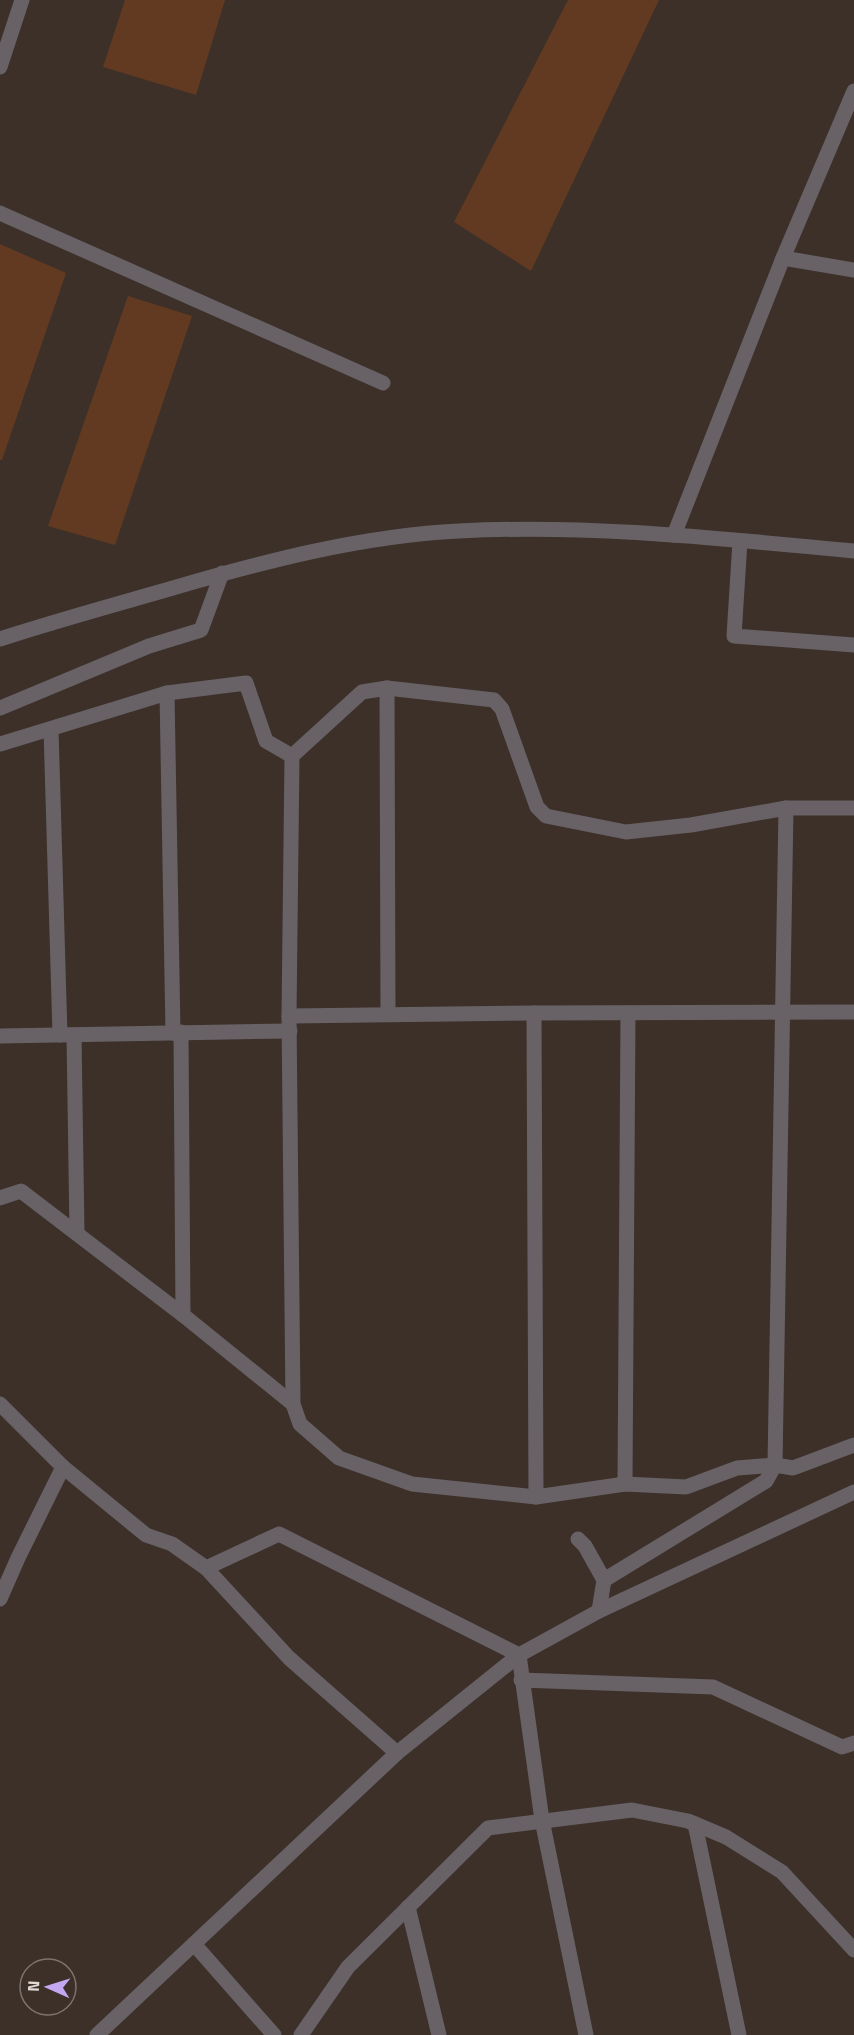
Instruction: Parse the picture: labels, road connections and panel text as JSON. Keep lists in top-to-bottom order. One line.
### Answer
{"north":"left"}
